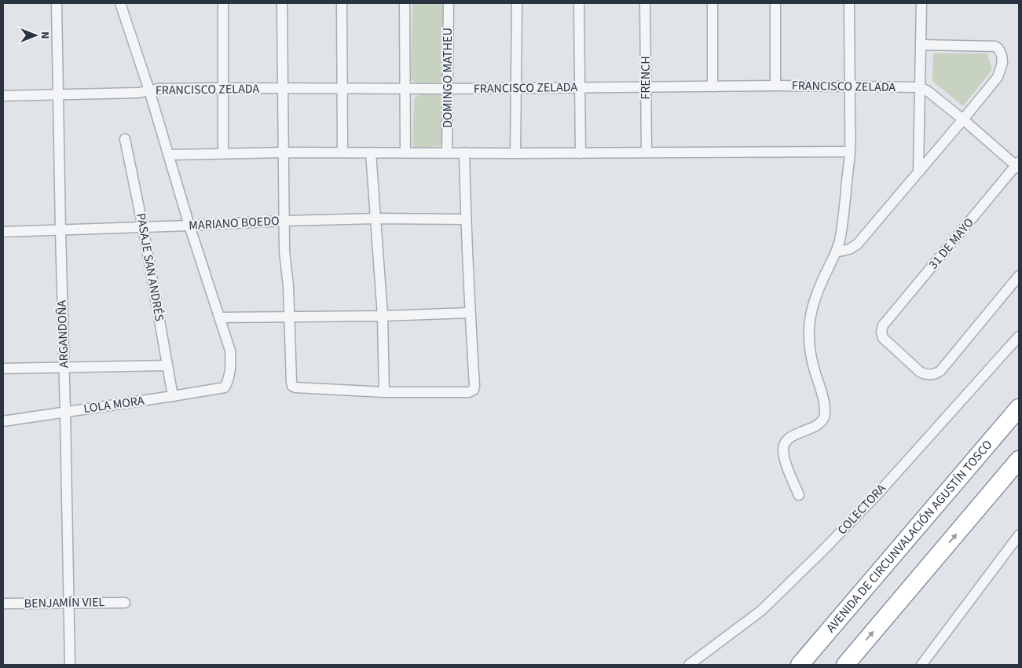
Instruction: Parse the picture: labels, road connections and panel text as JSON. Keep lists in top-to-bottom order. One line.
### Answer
{"streets":{"highway":["AVENIDA DE CIRCUNVALACIÓN AGUSTÍN TOSCO"],"street":["DOMINGO MATHEU","FRENCH","FRANCISCO ZELADA","MARIANO BOEDO","31 DE MAYO","PASAJE SAN ANDRÉS","ARGANDOÑA","LOLA MORA","COLECTORA","BENJAMÍN VIEL"]},"crossings":[["DOMINGO MATHEU","FRANCISCO ZELADA"],["FRENCH","FRANCISCO ZELADA"],["FRANCISCO ZELADA","ARGANDOÑA"],["MARIANO BOEDO","PASAJE SAN ANDRÉS"],["MARIANO BOEDO","ARGANDOÑA"],["PASAJE SAN ANDRÉS","LOLA MORA"],["ARGANDOÑA","LOLA MORA"],["ARGANDOÑA","BENJAMÍN VIEL"]],"north":"right"}
